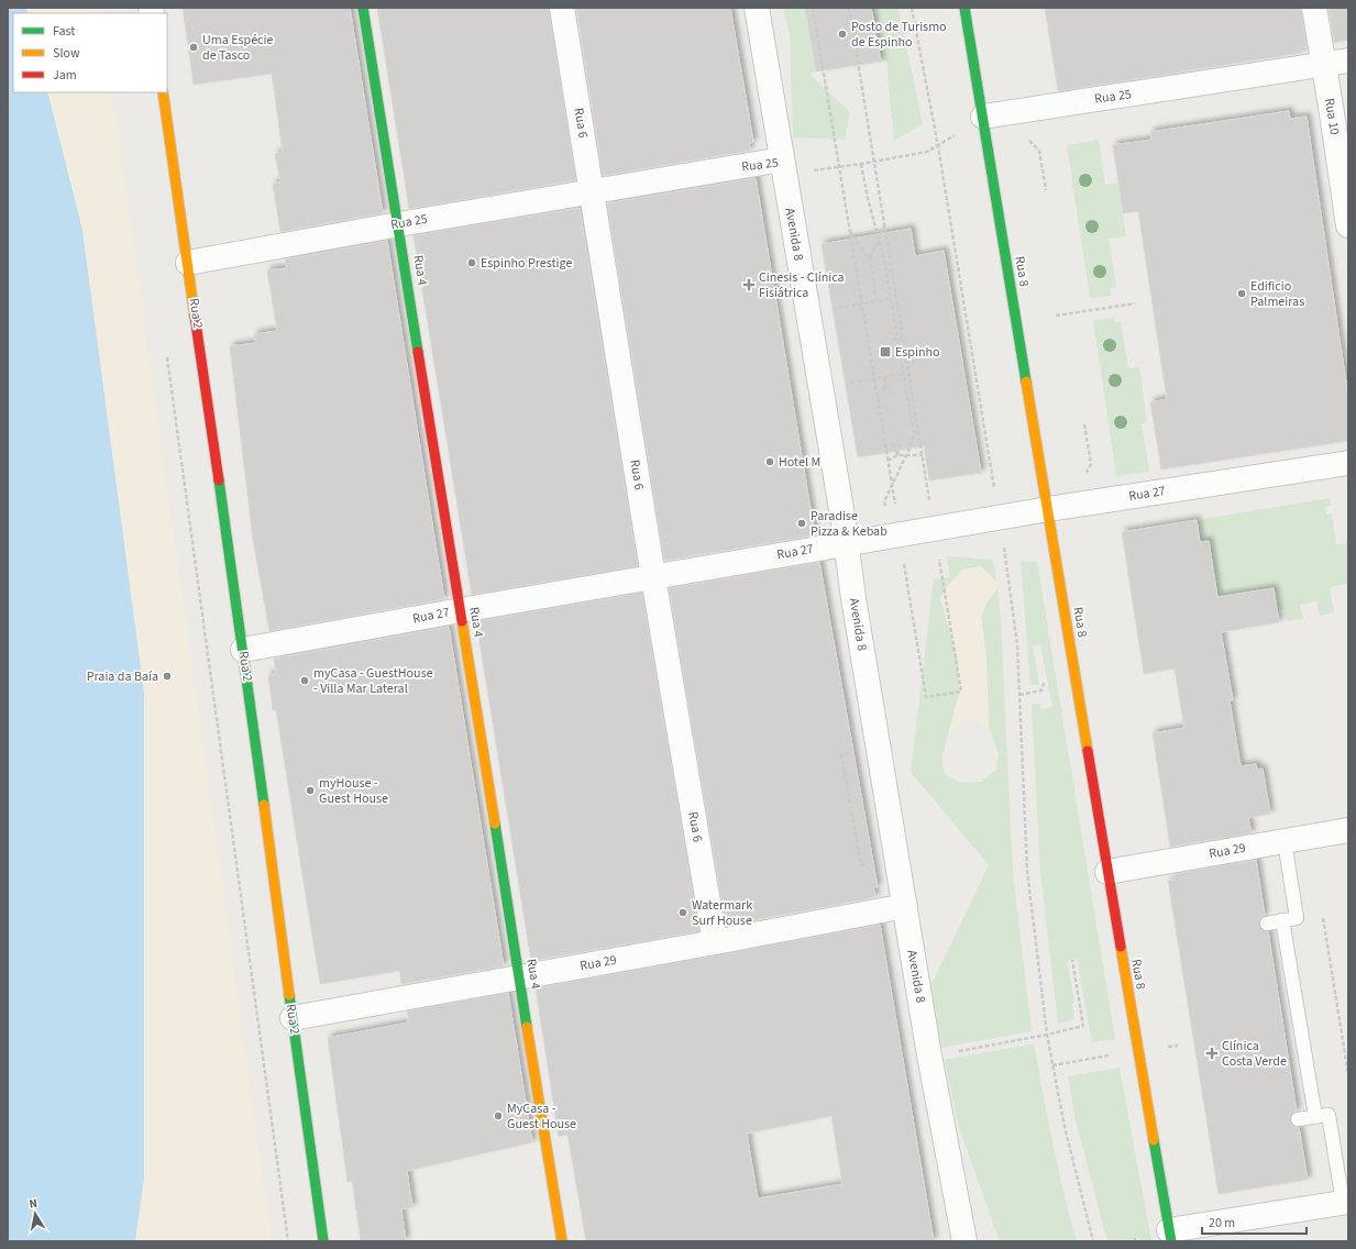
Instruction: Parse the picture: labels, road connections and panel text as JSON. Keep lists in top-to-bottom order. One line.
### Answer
{"streets":{"street":["Rua 25","Rua 10","Rua 6","Avenida 8","Rua 4","Rua 8","Rua 2","Rua 27","Rua 29"]},"crossings":[["Rua 25","Rua 10"],["Rua 25","Rua 6"],["Rua 25","Avenida 8"],["Rua 25","Rua 4"],["Rua 25","Rua 8"],["Rua 25","Rua 2"],["Rua 6","Rua 27"],["Rua 6","Rua 29"],["Avenida 8","Rua 27"],["Avenida 8","Rua 29"],["Rua 4","Rua 27"],["Rua 4","Rua 29"],["Rua 8","Rua 27"],["Rua 8","Rua 29"],["Rua 2","Rua 27"],["Rua 2","Rua 29"]],"places":{"other":["Posto de Turismo de Espinho","Uma Espécie de Tasco","Espinho Prestige","Edificio Palmeiras","Hotel M","Paradise Pizza & Kebab","Praia da Baía","myCasa - GuestHouse - Villa Mar Lateral","myHouse - Guest House","Watermark Surf House","MyCasa - Guest House"],"health":["Cinesis - Clínica Fisiátrica","Clínica Costa Verde"],"transit":["Espinho"]},"legend":["Fast","Slow","Jam"],"scale_bar":"20 m","north":"top"}
